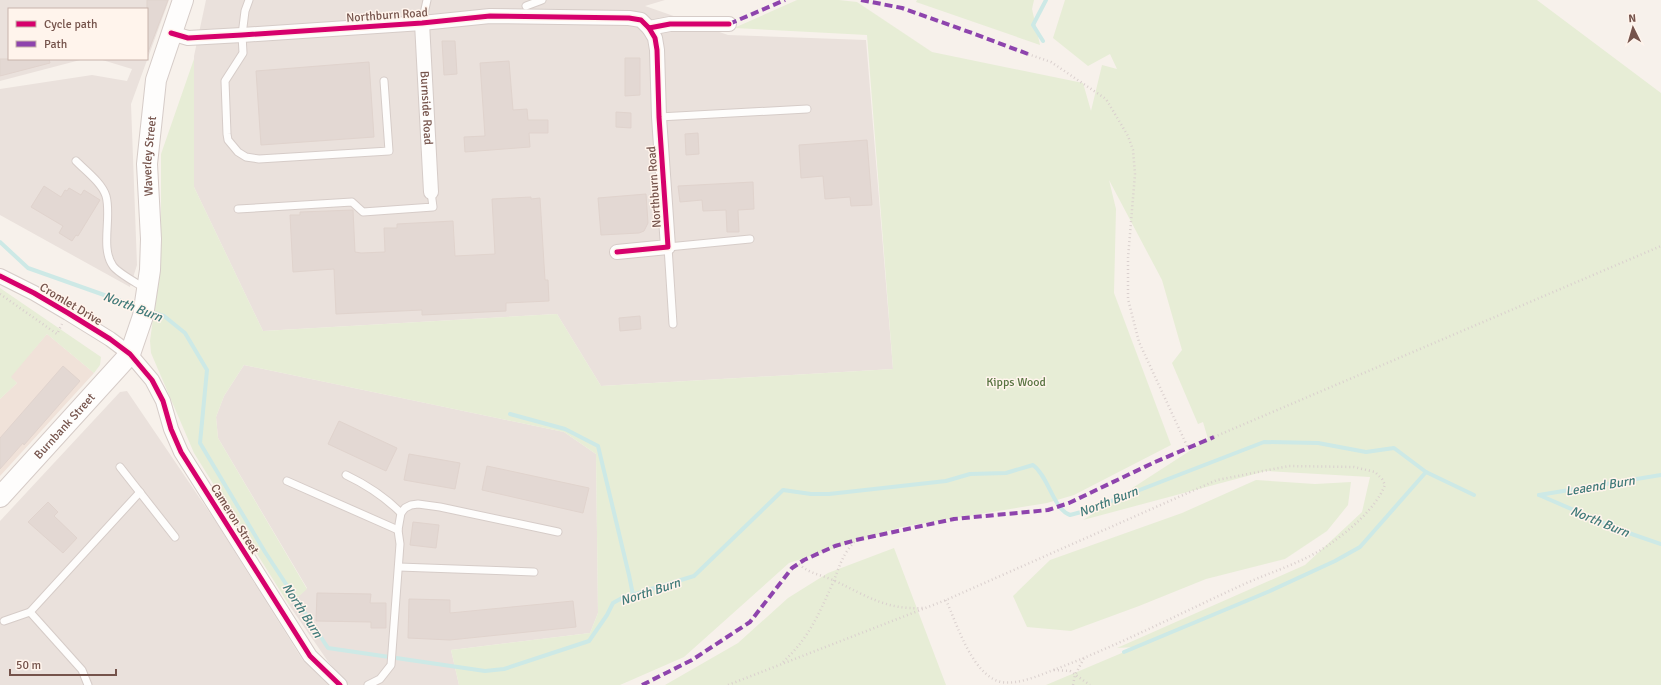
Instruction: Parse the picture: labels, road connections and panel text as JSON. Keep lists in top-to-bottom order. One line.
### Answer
{"streets":{"main road":["Waverley Street","Burnbank Street"],"street":["Northburn Road","Burnside Road","Cromlet Drive","Cameron Street"]},"crossings":[["Northburn Road","Burnside Road"],["Northburn Road","Waverley Street"],["Waverley Street","Cromlet Drive"],["Waverley Street","Burnbank Street"],["Waverley Street","Cameron Street"],["Cromlet Drive","Burnbank Street"],["Cromlet Drive","Cameron Street"],["Burnbank Street","Cameron Street"]],"water":["North Burn","Leaend Burn"],"parks":["Kipps Wood"],"legend":["Cycle path","Path"],"scale_bar":"50 m","north":"top"}
